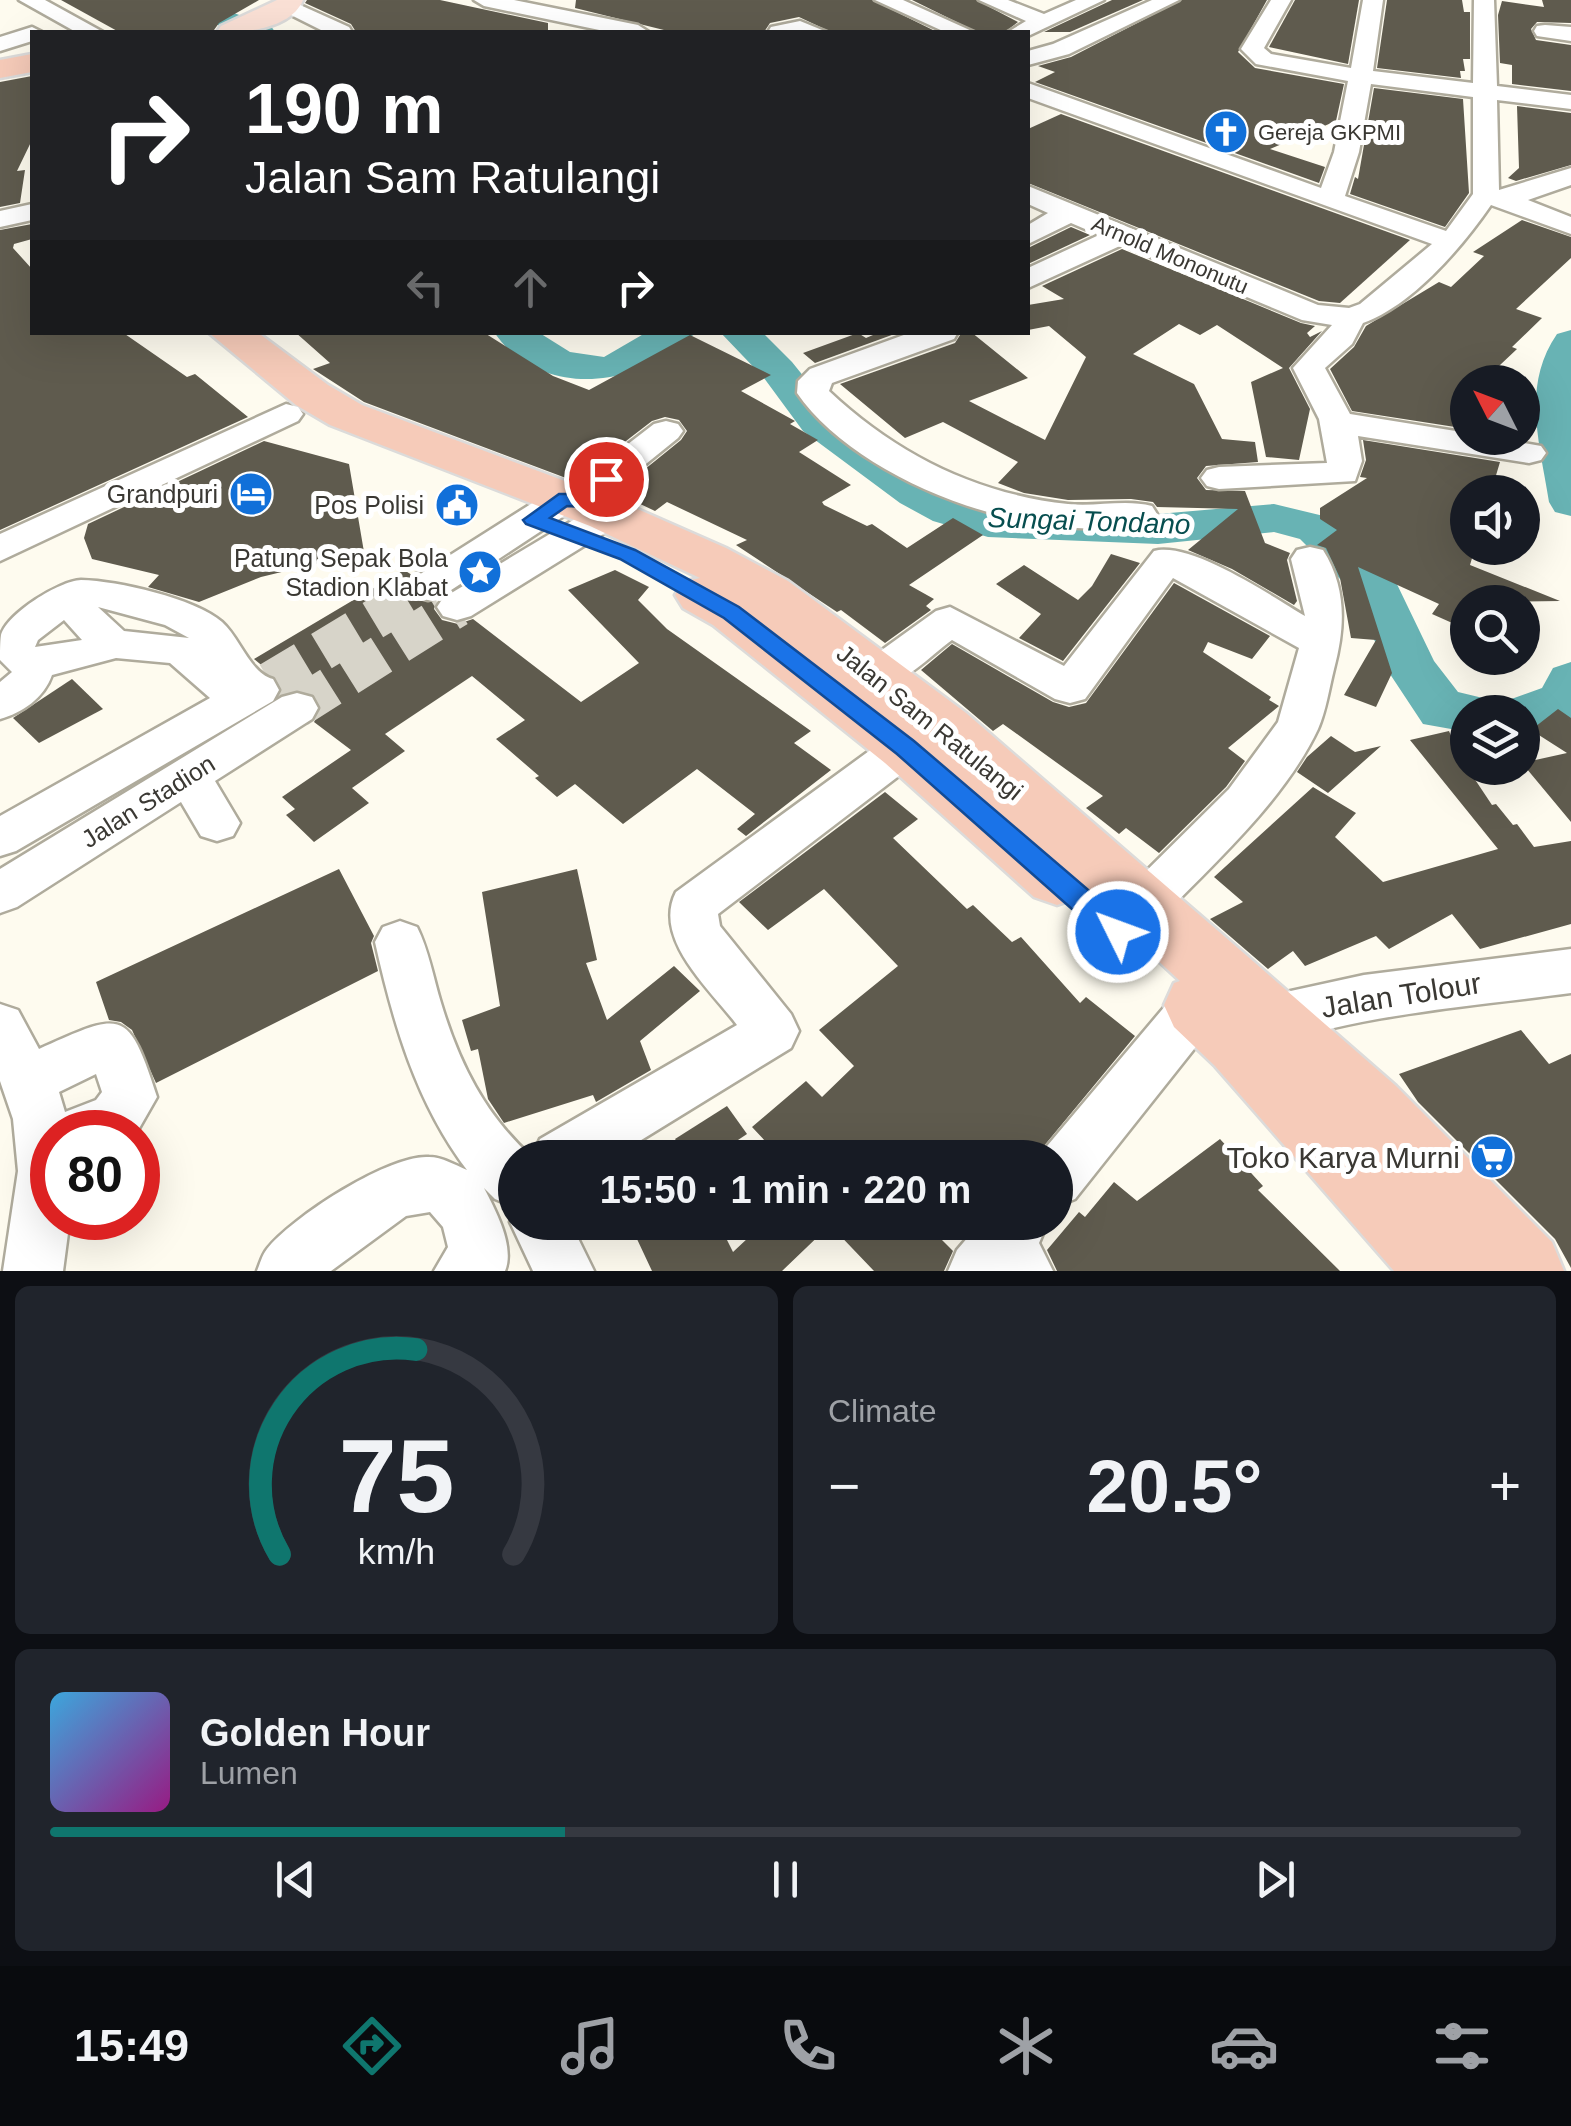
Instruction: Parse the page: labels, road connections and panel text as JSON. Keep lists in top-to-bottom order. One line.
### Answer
{"streets":{"highway":["Jalan Sam Ratulangi"],"street":["Arnold Mononutu","Jalan Stadion","Jalan Tolour"]},"crossings":[["Jalan Sam Ratulangi","Jalan Tolour"]],"water":["Sungai Tondano"],"places":{"church":["Gereja GKPMI"],"hotel":["Grandpuri"],"public building":["Pos Polisi"],"place":["Patung Sepak Bola Stadion Klabat"],"supermarket":["Toko Karya Murni"]},"north":"top left","page":{"turn":["190 m","Jalan Sam Ratulangi"],"limit":"80","trip":"15:50 · 1 min · 220 m","tile":"Climate","heat":["−","20.5°","+"],"song":["Golden Hour","Lumen"],"tabs":"15:49","gauge":["75","km/h"]}}
